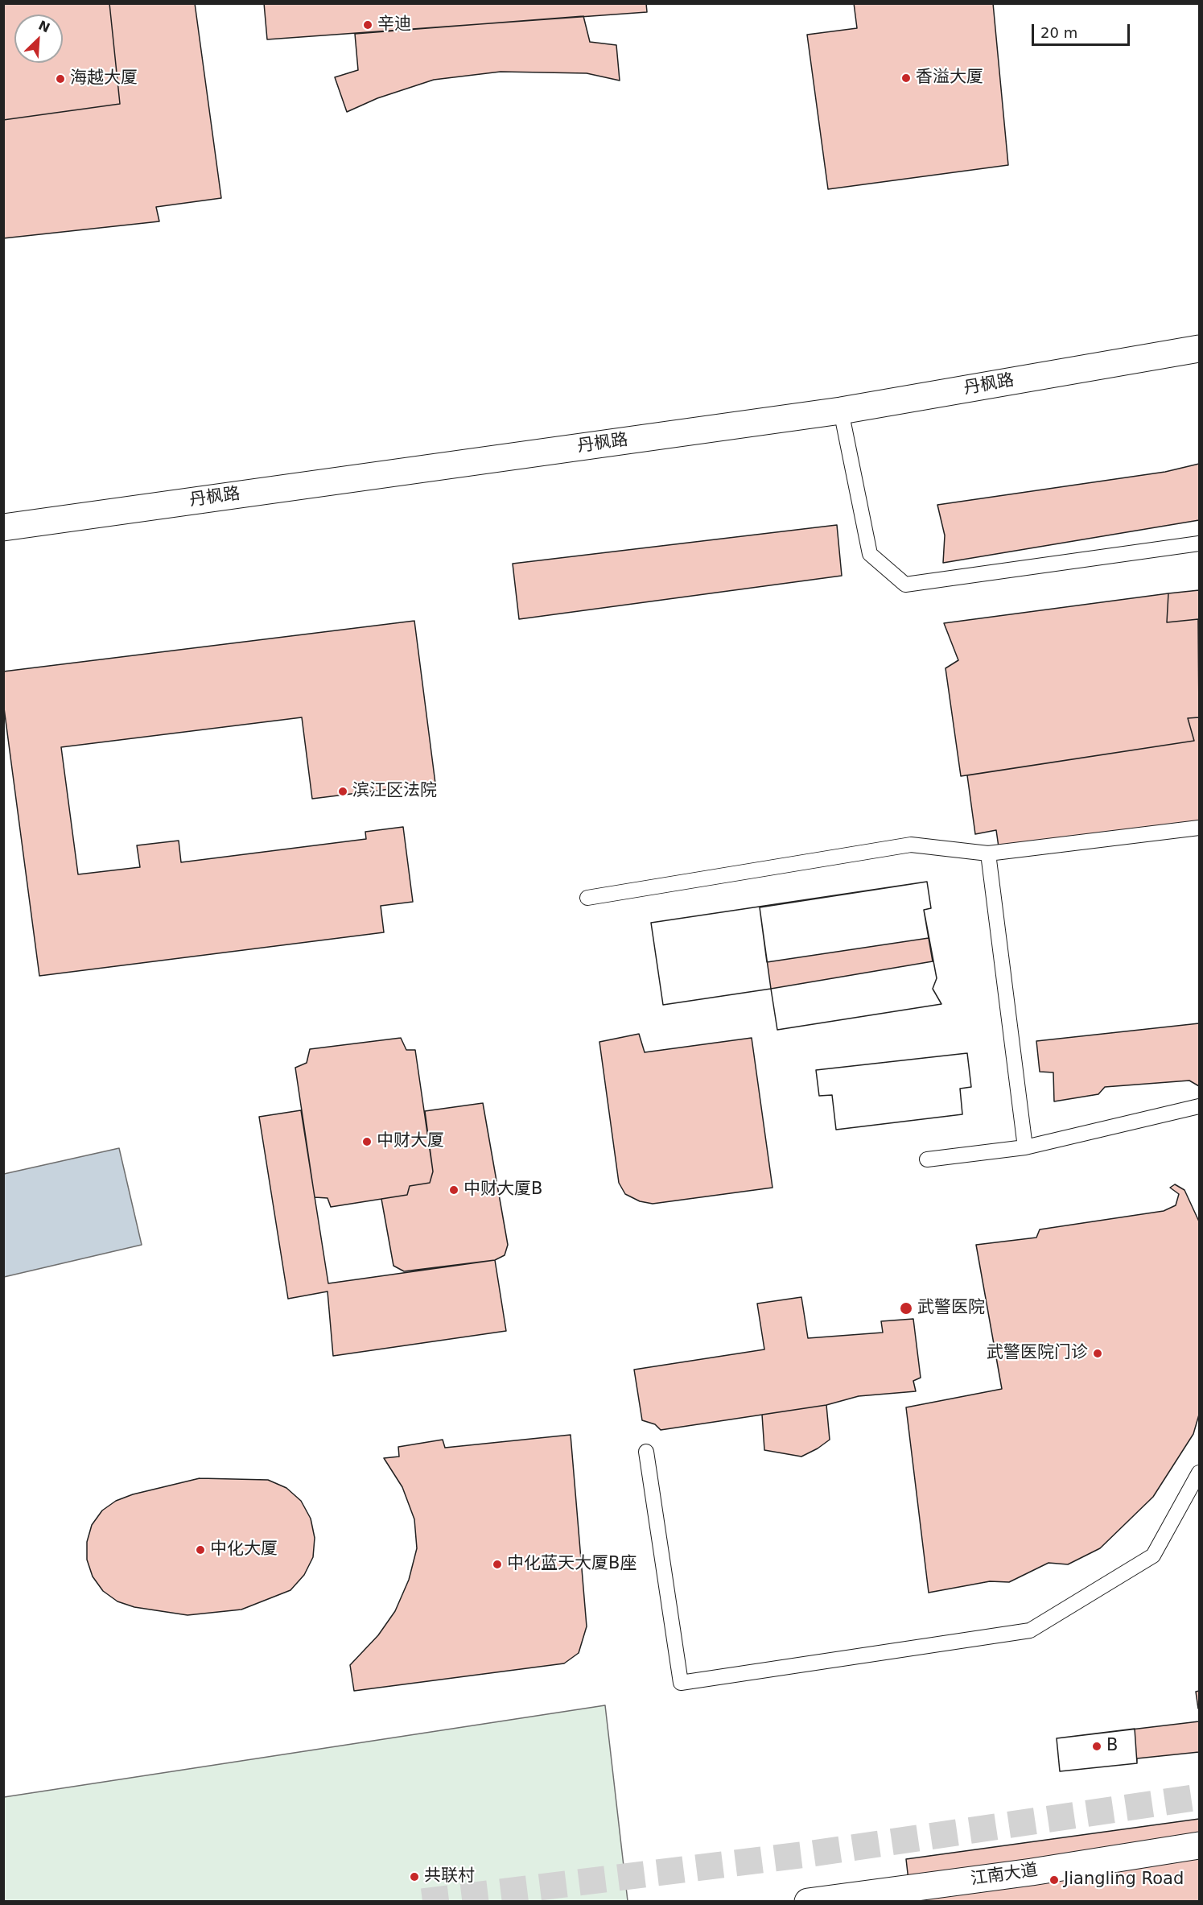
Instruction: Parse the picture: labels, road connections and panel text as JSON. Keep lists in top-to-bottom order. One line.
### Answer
{"streets":{"street":["丹枫路","江南大道"]},"places":["辛迪","香溢大厦","海越大厦","滨江区法院","中财大厦","中财大厦B","武警医院","武警医院门诊","中化大厦","中化蓝天大厦B座","B","共联村","Jiangling Road"],"scale_bar":"20 m","north":"top right"}
